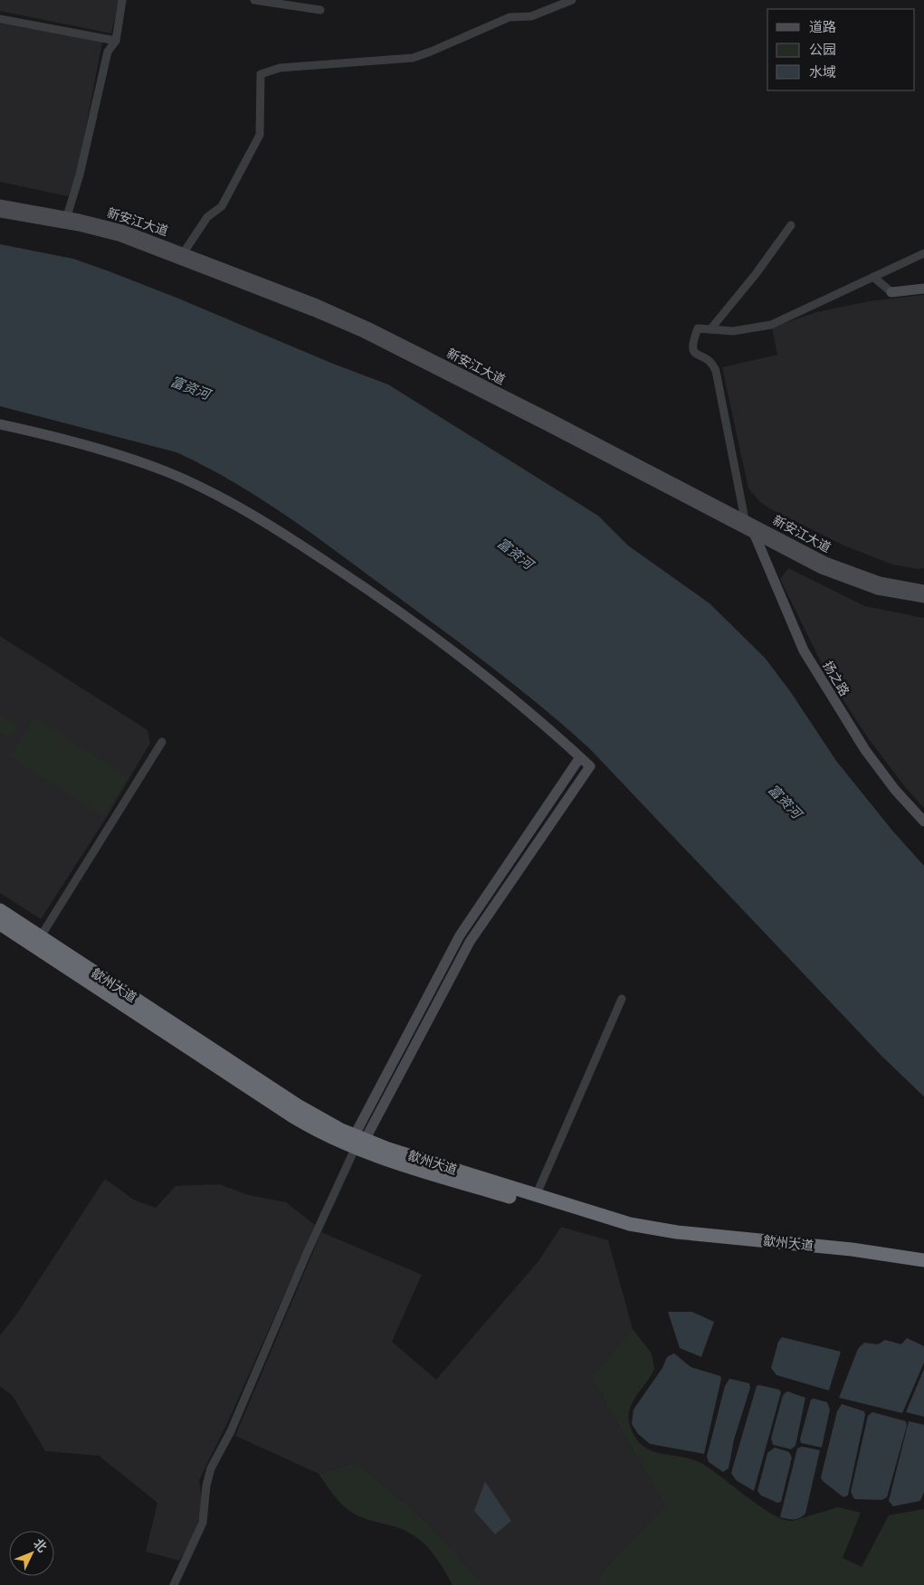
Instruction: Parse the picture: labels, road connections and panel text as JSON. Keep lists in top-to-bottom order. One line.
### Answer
{"streets":{"highway":["歙州大道"],"main road":["新安江大道","扬之路"]},"crossings":[["新安江大道","扬之路"]],"water":["富资河"],"legend":["道路","公园","水域"],"north":"top right"}
